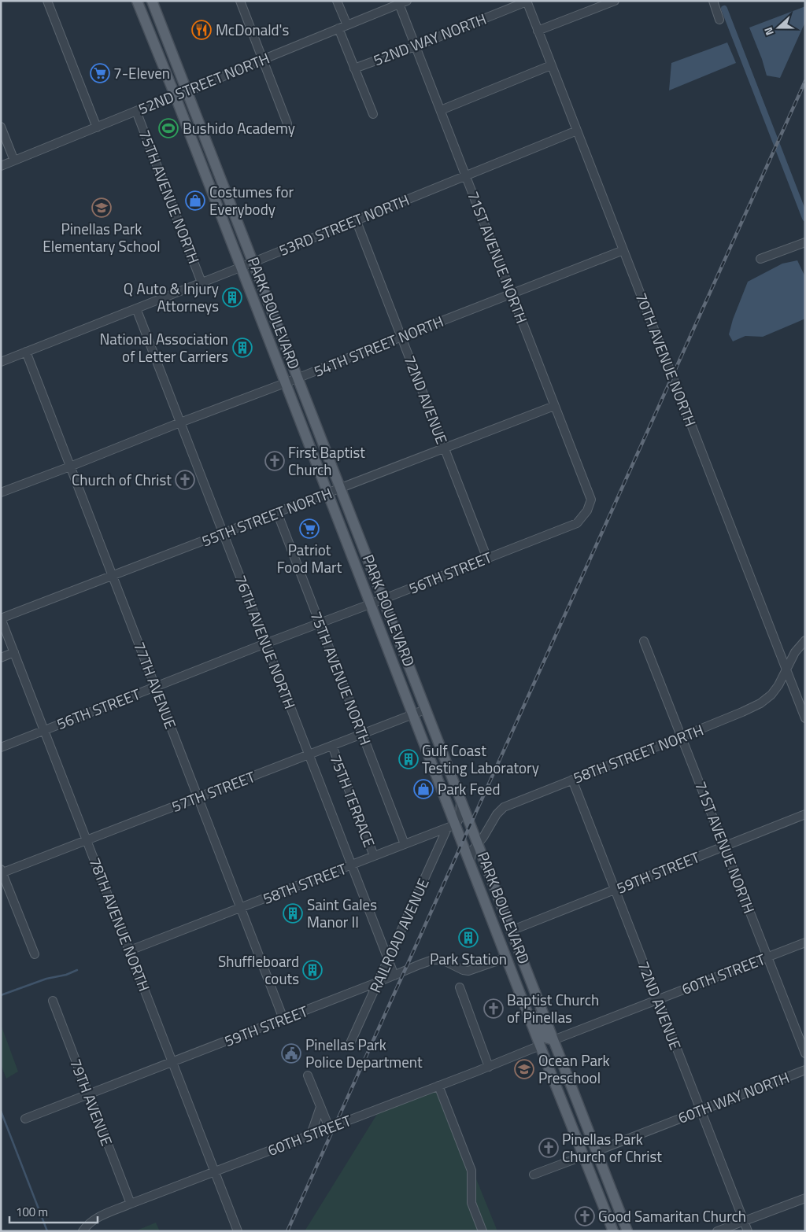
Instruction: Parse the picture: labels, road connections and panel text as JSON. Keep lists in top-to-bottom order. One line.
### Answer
{"streets":{"main road":["PARK BOULEVARD"],"street":["52ND WAY NORTH","52ND STREET NORTH","75TH AVENUE NORTH","53RD STREET NORTH","71ST AVENUE NORTH","54TH STREET NORTH","70TH AVENUE NORTH","72ND AVENUE","55TH STREET NORTH","56TH STREET","76TH AVENUE NORTH","77TH AVENUE","58TH STREET NORTH","57TH STREET","75TH TERRACE","59TH STREET","58TH STREET","78TH AVENUE NORTH","RAILROAD AVENUE","60TH STREET","60TH WAY NORTH","79TH AVENUE"]},"crossings":[["52ND WAY NORTH","71ST AVENUE NORTH"],["52ND WAY NORTH","70TH AVENUE NORTH"],["52ND STREET NORTH","75TH AVENUE NORTH"],["52ND STREET NORTH","71ST AVENUE NORTH"],["52ND STREET NORTH","PARK BOULEVARD"],["75TH AVENUE NORTH","53RD STREET NORTH"],["75TH AVENUE NORTH","55TH STREET NORTH"],["75TH AVENUE NORTH","56TH STREET"],["75TH AVENUE NORTH","57TH STREET"],["75TH AVENUE NORTH","58TH STREET"],["53RD STREET NORTH","71ST AVENUE NORTH"],["53RD STREET NORTH","PARK BOULEVARD"],["53RD STREET NORTH","70TH AVENUE NORTH"],["53RD STREET NORTH","72ND AVENUE"],["53RD STREET NORTH","76TH AVENUE NORTH"],["53RD STREET NORTH","77TH AVENUE"],["71ST AVENUE NORTH","54TH STREET NORTH"],["71ST AVENUE NORTH","55TH STREET NORTH"],["71ST AVENUE NORTH","56TH STREET"],["71ST AVENUE NORTH","58TH STREET NORTH"],["71ST AVENUE NORTH","59TH STREET"],["71ST AVENUE NORTH","60TH STREET"],["PARK BOULEVARD","54TH STREET NORTH"],["PARK BOULEVARD","55TH STREET NORTH"],["PARK BOULEVARD","56TH STREET"],["PARK BOULEVARD","58TH STREET NORTH"],["PARK BOULEVARD","57TH STREET"],["PARK BOULEVARD","59TH STREET"],["PARK BOULEVARD","58TH STREET"],["PARK BOULEVARD","RAILROAD AVENUE"],["PARK BOULEVARD","60TH STREET"],["PARK BOULEVARD","60TH WAY NORTH"],["54TH STREET NORTH","70TH AVENUE NORTH"],["54TH STREET NORTH","72ND AVENUE"],["54TH STREET NORTH","76TH AVENUE NORTH"],["54TH STREET NORTH","77TH AVENUE"],["70TH AVENUE NORTH","58TH STREET NORTH"],["72ND AVENUE","55TH STREET NORTH"],["72ND AVENUE","56TH STREET"],["72ND AVENUE","58TH STREET NORTH"],["72ND AVENUE","59TH STREET"],["72ND AVENUE","60TH STREET"],["72ND AVENUE","60TH WAY NORTH"],["55TH STREET NORTH","76TH AVENUE NORTH"],["55TH STREET NORTH","77TH AVENUE"],["55TH STREET NORTH","78TH AVENUE NORTH"],["56TH STREET","76TH AVENUE NORTH"],["56TH STREET","77TH AVENUE"],["56TH STREET","78TH AVENUE NORTH"],["76TH AVENUE NORTH","57TH STREET"],["76TH AVENUE NORTH","59TH STREET"],["76TH AVENUE NORTH","58TH STREET"],["76TH AVENUE NORTH","RAILROAD AVENUE"],["77TH AVENUE","57TH STREET"],["77TH AVENUE","59TH STREET"],["77TH AVENUE","58TH STREET"],["57TH STREET","75TH TERRACE"],["57TH STREET","78TH AVENUE NORTH"],["75TH TERRACE","58TH STREET"],["59TH STREET","78TH AVENUE NORTH"],["59TH STREET","RAILROAD AVENUE"],["59TH STREET","79TH AVENUE"],["58TH STREET","78TH AVENUE NORTH"],["58TH STREET","RAILROAD AVENUE"],["78TH AVENUE NORTH","60TH STREET"],["60TH STREET","79TH AVENUE"]],"places":{"restaurant":["McDonald's"],"supermarket":["7-Eleven","Patriot Food Mart"],"sports":["Bushido Academy"],"shop":["Costumes for Everybody","Park Feed"],"school or university":["Pinellas Park Elementary School","Ocean Park Preschool"],"building":["Q Auto & Injury Attorneys","National Association of Letter Carriers","Gulf Coast Testing Laboratory","Saint Gales Manor II","Park Station","Shuffleboard couts"],"church":["First Baptist Church","Church of Christ","Baptist Church of Pinellas","Pinellas Park Church of Christ","Good Samaritan Church"],"public building":["Pinellas Park Police Department"]},"scale_bar":"100 m","north":"left"}
